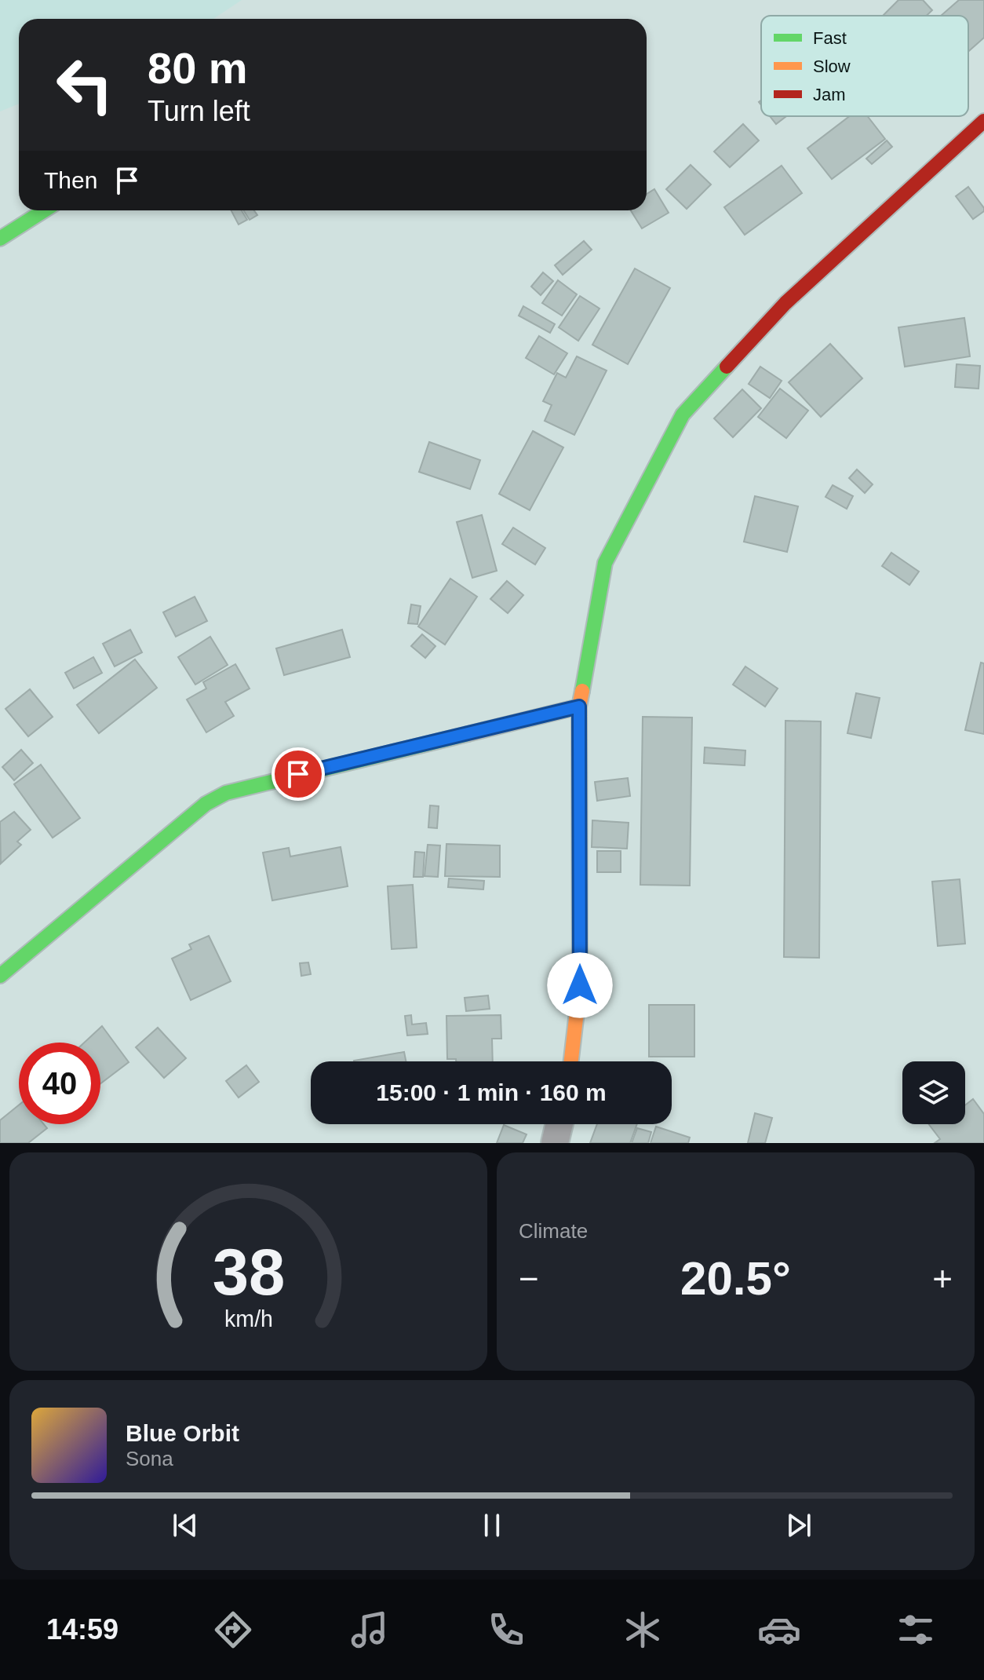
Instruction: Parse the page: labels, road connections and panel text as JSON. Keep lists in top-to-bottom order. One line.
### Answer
{"legend":["Fast","Slow","Jam"],"page":{"turn":["80 m","Turn left"],"then":"Then","limit":"40","trip":"15:00 · 1 min · 160 m","tile":"Climate","heat":["−","20.5°","+"],"song":["Blue Orbit","Sona"],"tabs":"14:59","gauge":["38","km/h"]}}
